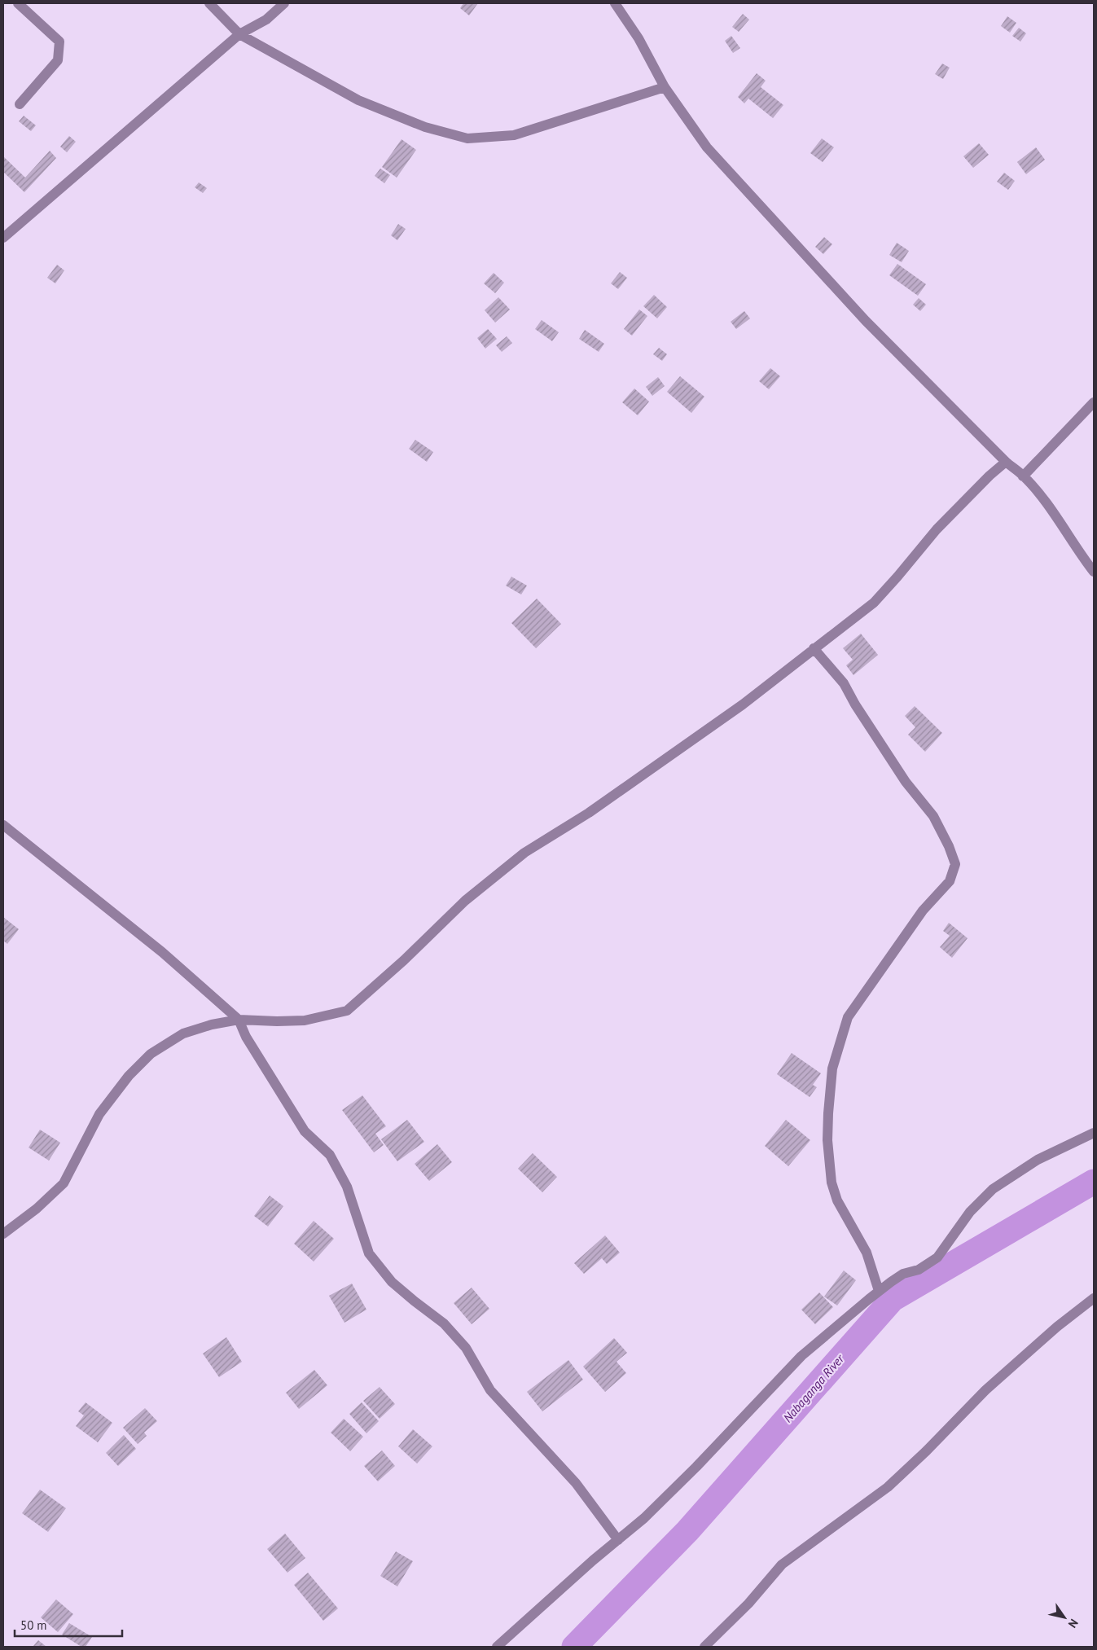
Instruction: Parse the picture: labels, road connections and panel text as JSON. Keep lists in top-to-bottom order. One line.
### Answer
{"water":["Nabaganga River"],"scale_bar":"50 m","north":"bottom right"}
